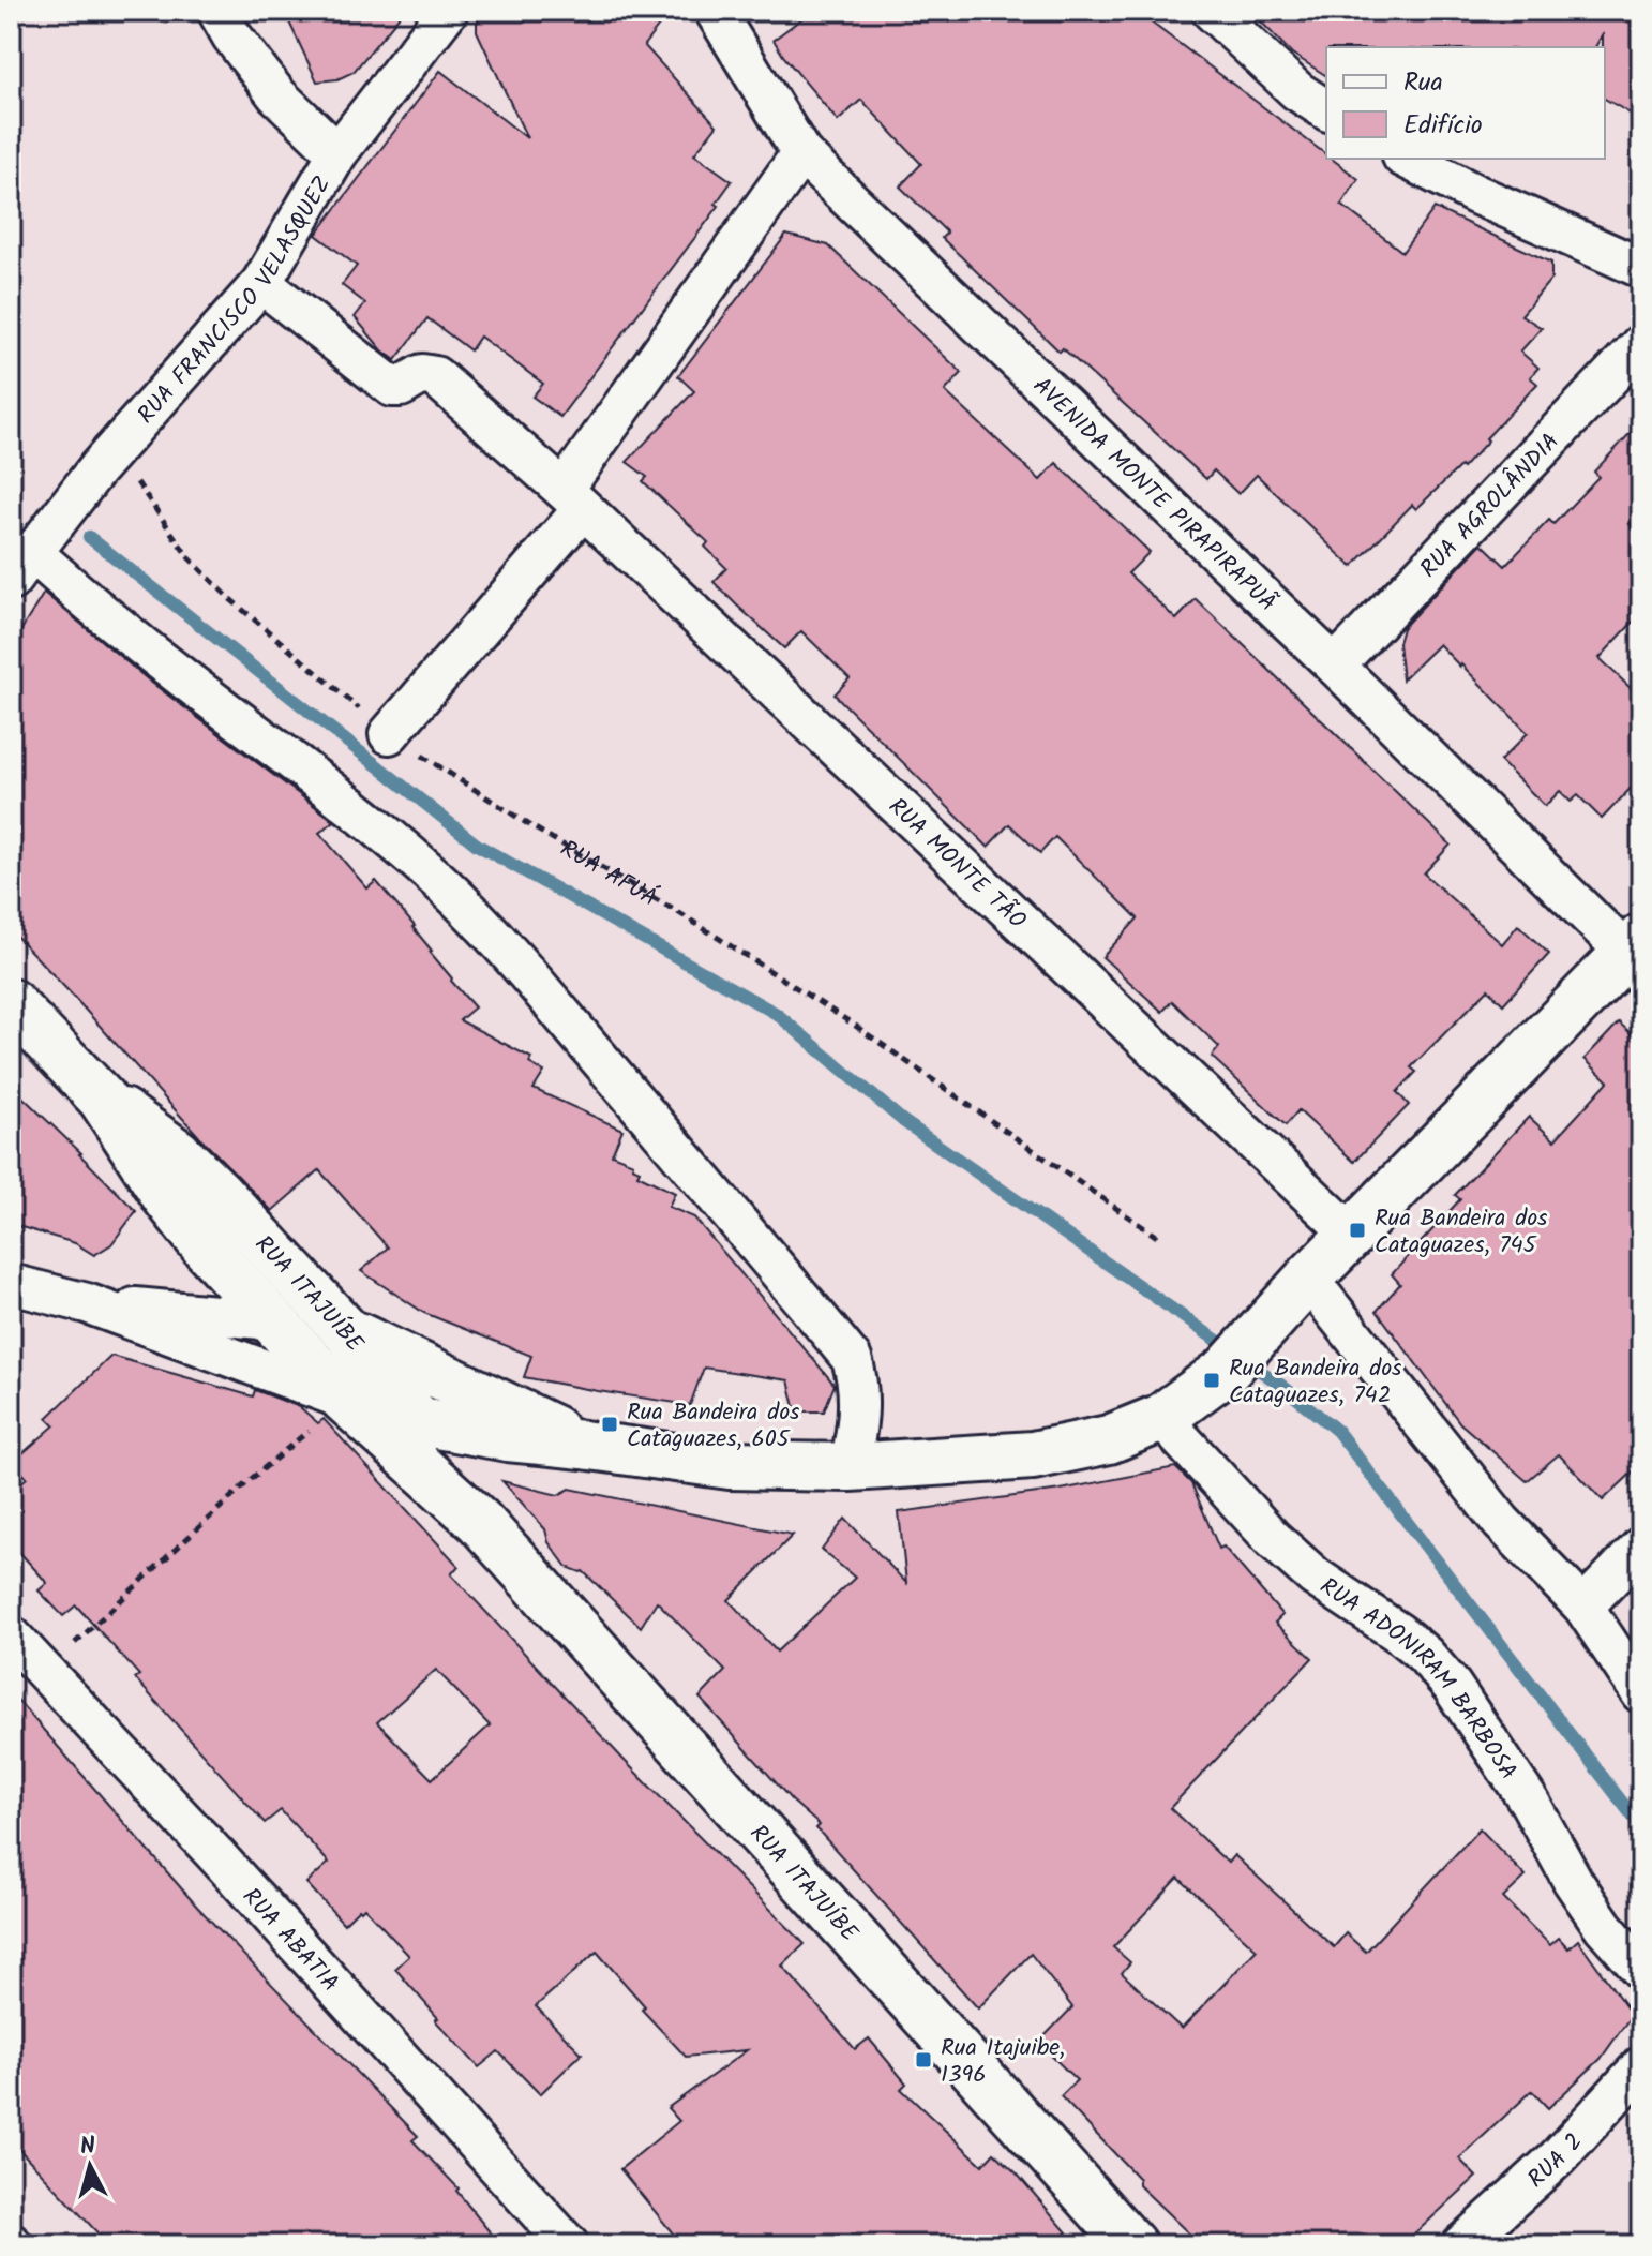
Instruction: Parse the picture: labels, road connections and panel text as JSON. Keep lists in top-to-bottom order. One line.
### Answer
{"streets":{"main road":["RUA ITAJUÍBE"],"street":["RUA FRANCISCO VELASQUEZ","AVENIDA MONTE PIRAPIRAPUÃ","RUA AGROLÂNDIA","RUA MONTE TÃO","RUA ADONIRAM BARBOSA","RUA ABATIA","RUA 2"],"path":["RUA AFUÁ"]},"crossings":[["RUA FRANCISCO VELASQUEZ","RUA MONTE TÃO"],["RUA FRANCISCO VELASQUEZ","RUA AFUÁ"],["AVENIDA MONTE PIRAPIRAPUÃ","RUA AGROLÂNDIA"]],"places":{"transit":["Rua Bandeira dos Cataguazes, 745","Rua Bandeira dos Cataguazes, 742","Rua Bandeira dos Cataguazes, 605","Rua Itajuibe, 1396"]},"legend":["Rua","Edifício"],"north":"top"}
